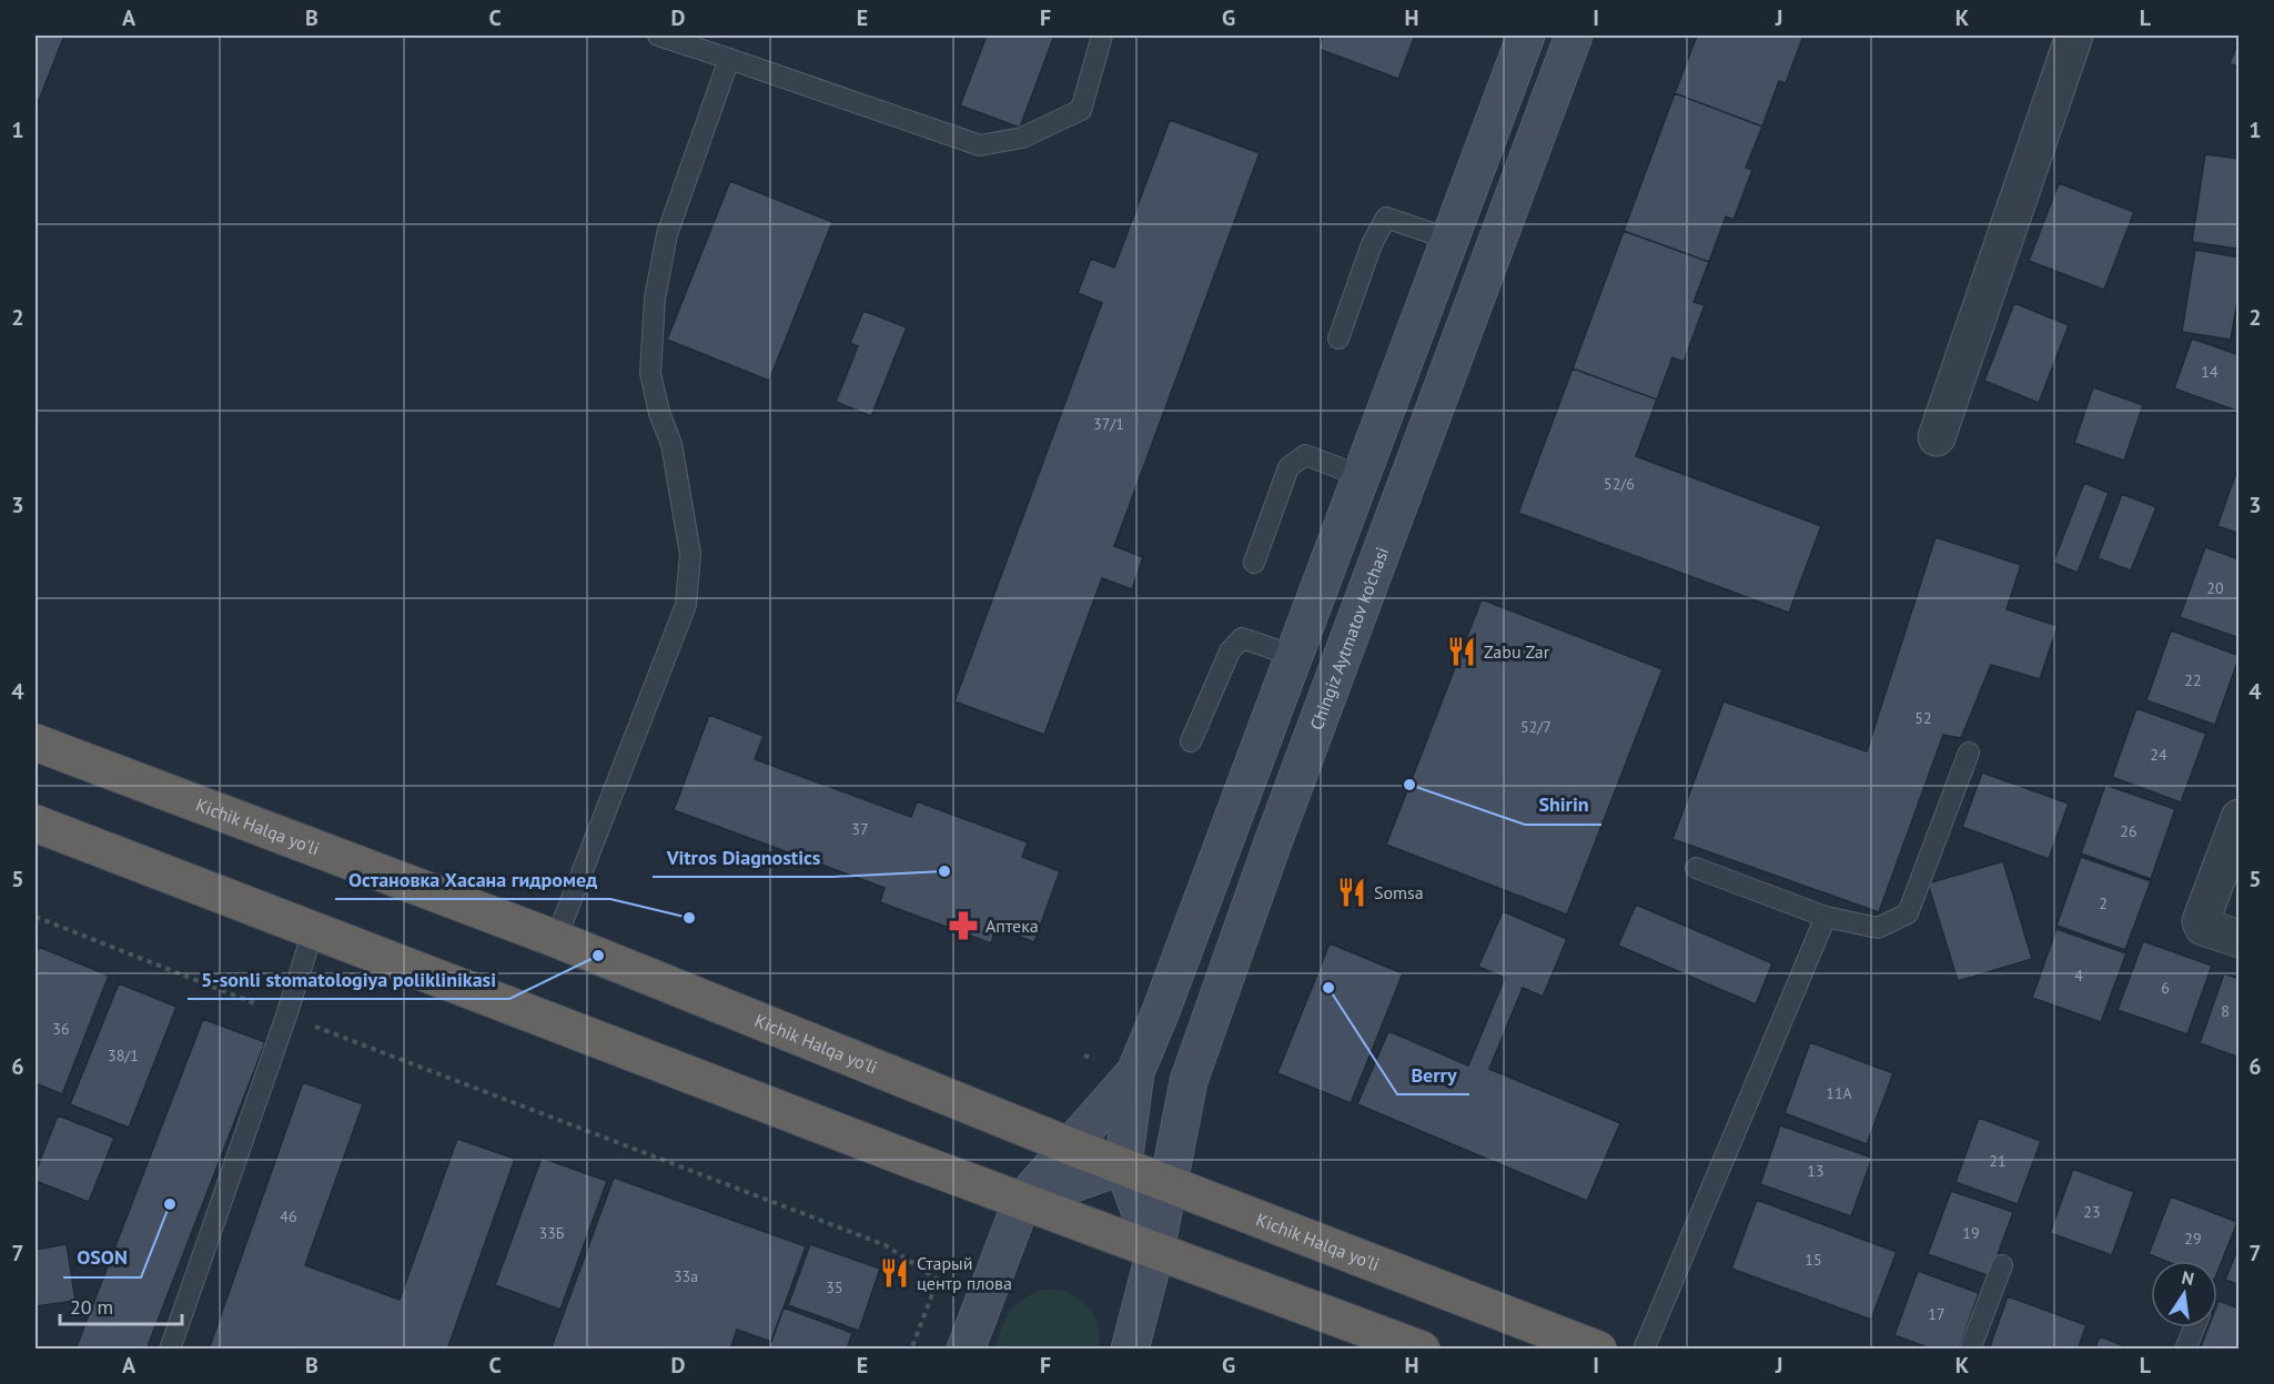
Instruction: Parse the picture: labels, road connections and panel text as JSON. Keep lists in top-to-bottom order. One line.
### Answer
{"streets":{"highway":["Kichik Halqa yo'li"],"main road":["Chingiz Aytmatov ko'chasi"]},"crossings":[["Chingiz Aytmatov ko'chasi","Kichik Halqa yo'li"]],"places":{"restaurant":["Zabu Zar","Somsa","Старый центр плова"],"other":["Shirin","Vitros Diagnostics","Остановка Хасана гидромед","5-sonli stomatologiya poliklinikasi","Berry","OSON"],"pharmacy":["Аптека"]},"house_numbers":["14","37/1","52/6","20","22","52","52/7","24","37","26","2","4","6","8","36","38/1","11А","21","13","23","46","33Б","19","29","15","33а","35","17"],"scale_bar":"20 m","north":"top","grid":{"columns":["A","B","C","D","E","F","G","H","I","J","K","L"],"rows":["1","2","3","4","5","6","7"]}}
